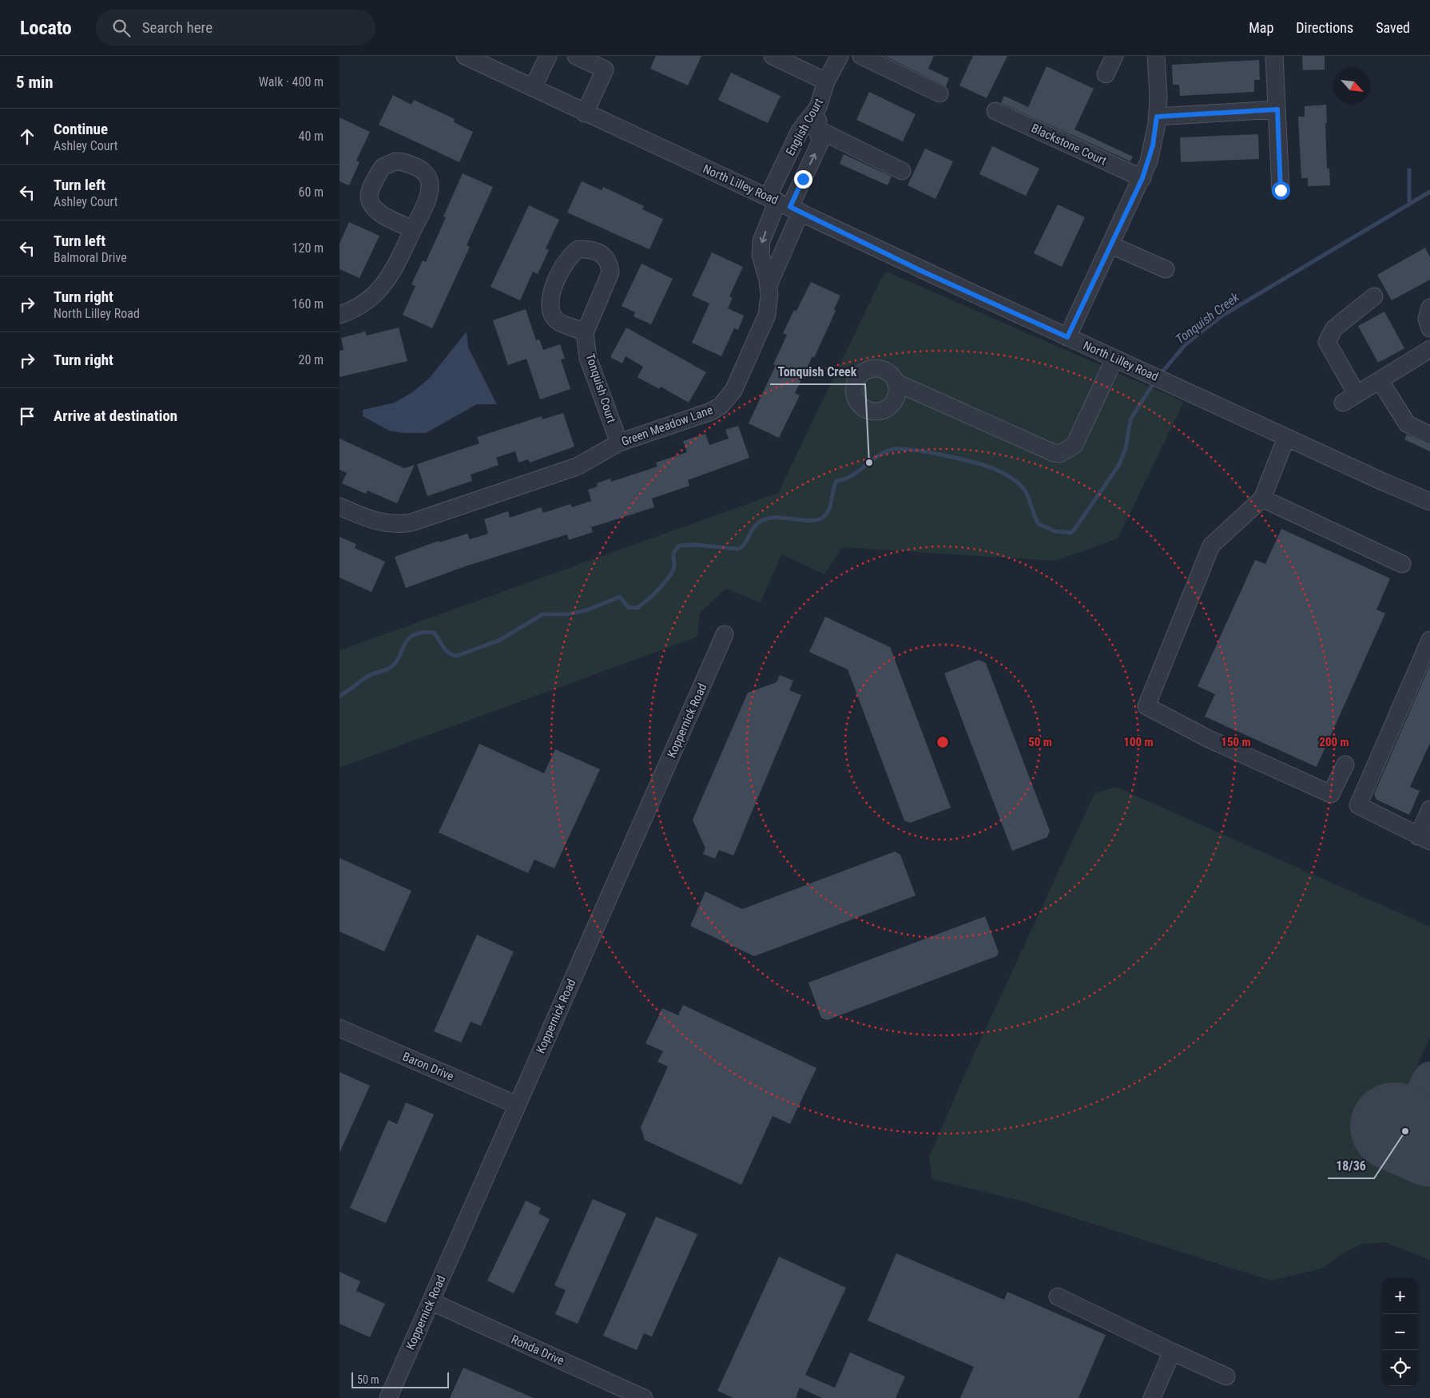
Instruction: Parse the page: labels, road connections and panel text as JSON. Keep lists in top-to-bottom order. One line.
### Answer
{"streets":{"street":["English Court","Blackstone Court","North Lilley Road","Tonquish Court","Green Meadow Lane","Koppernick Road","Baron Drive","Ronda Drive"]},"crossings":[["English Court","North Lilley Road"],["English Court","Green Meadow Lane"],["North Lilley Road","Green Meadow Lane"],["Tonquish Court","Green Meadow Lane"],["Koppernick Road","Baron Drive"],["Koppernick Road","Ronda Drive"]],"water":["Tonquish Creek"],"places":["Tonquish Creek","18/36"],"scale_bar":"50 m","north":"bottom right","page":{"header":"Locato","search":"Search here","nav":["Map","Directions","Saved"],"heading":["5 min","Walk · 400 m"],"list":[["Continue","Ashley Court","40 m"],["Turn left","Ashley Court","60 m"],["Turn left","Balmoral Drive","120 m"],["Turn right","North Lilley Road","160 m"],["Turn right","20 m"],"Arrive at destination"],"map_buttons":["+","−"],"scale":"50 m"},"rings":["50 m","100 m","150 m","200 m"]}
